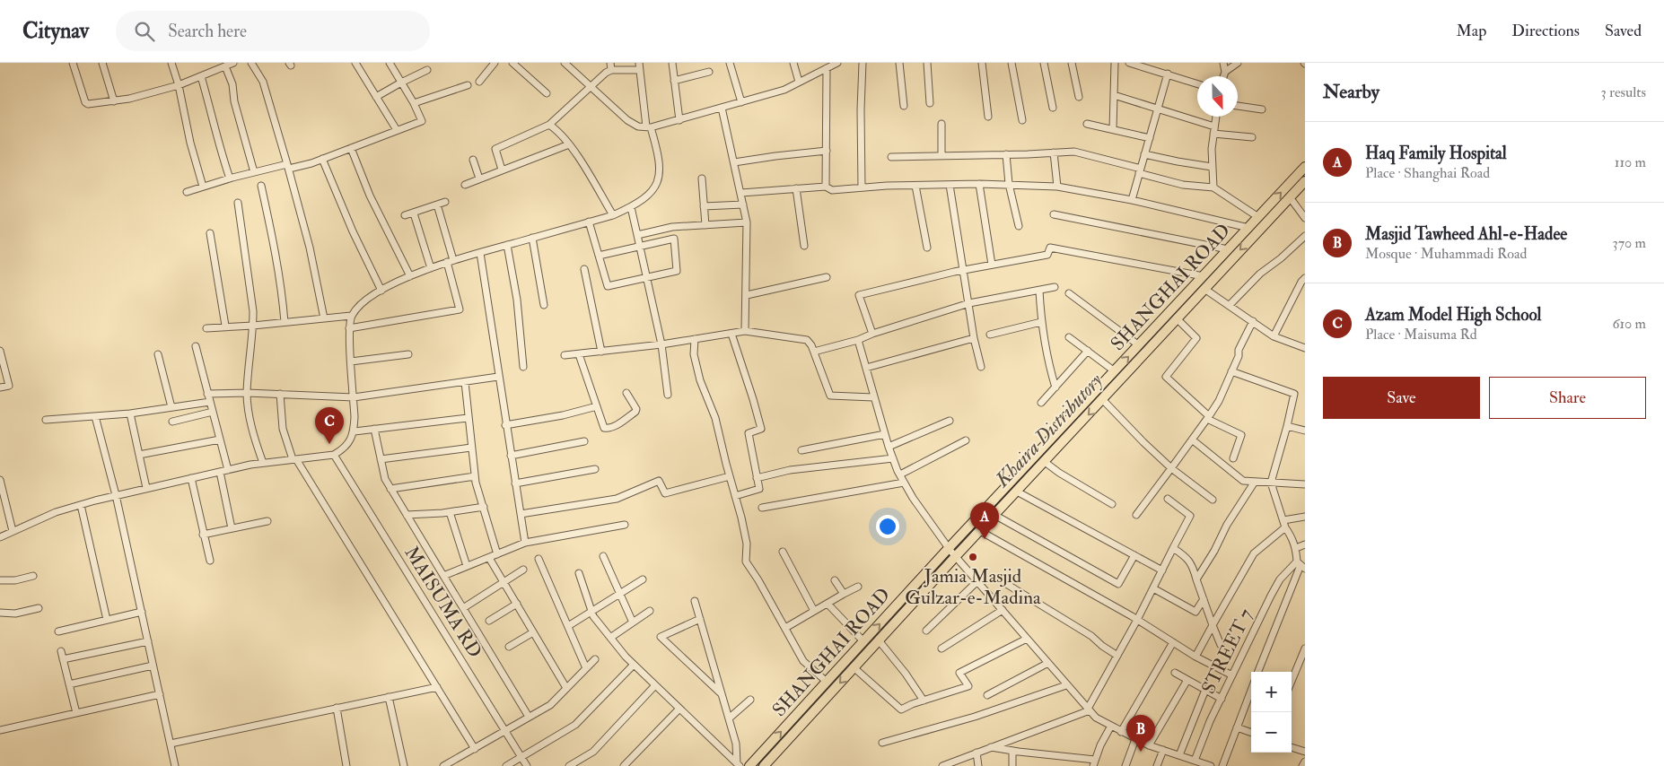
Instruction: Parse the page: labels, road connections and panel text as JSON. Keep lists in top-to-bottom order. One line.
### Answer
{"streets":{"main road":["SHANGHAI ROAD"],"street":["MAISUMA RD","STREET 7"]},"water":["Khaira Distributory"],"places":["Jamia Masjid Gulzar-e-Madina"],"north":"bottom","page":{"header":"Citynav","search":"Search here","nav":["Map","Directions","Saved"],"heading":["Nearby","3 results"],"list":[{"mark":"A","name":"Haq Family Hospital","note":"Place · Shanghai Road","value":"110 m"},{"mark":"B","name":"Masjid Tawheed Ahl-e-Hadee","note":"Mosque · Muhammadi Road","value":"370 m"},{"mark":"C","name":"Azam Model High School","note":"Place · Maisuma Rd","value":"610 m"}],"buttons":["Save","Share"],"pins":["C","A","B"],"map_buttons":["+","−"]}}
